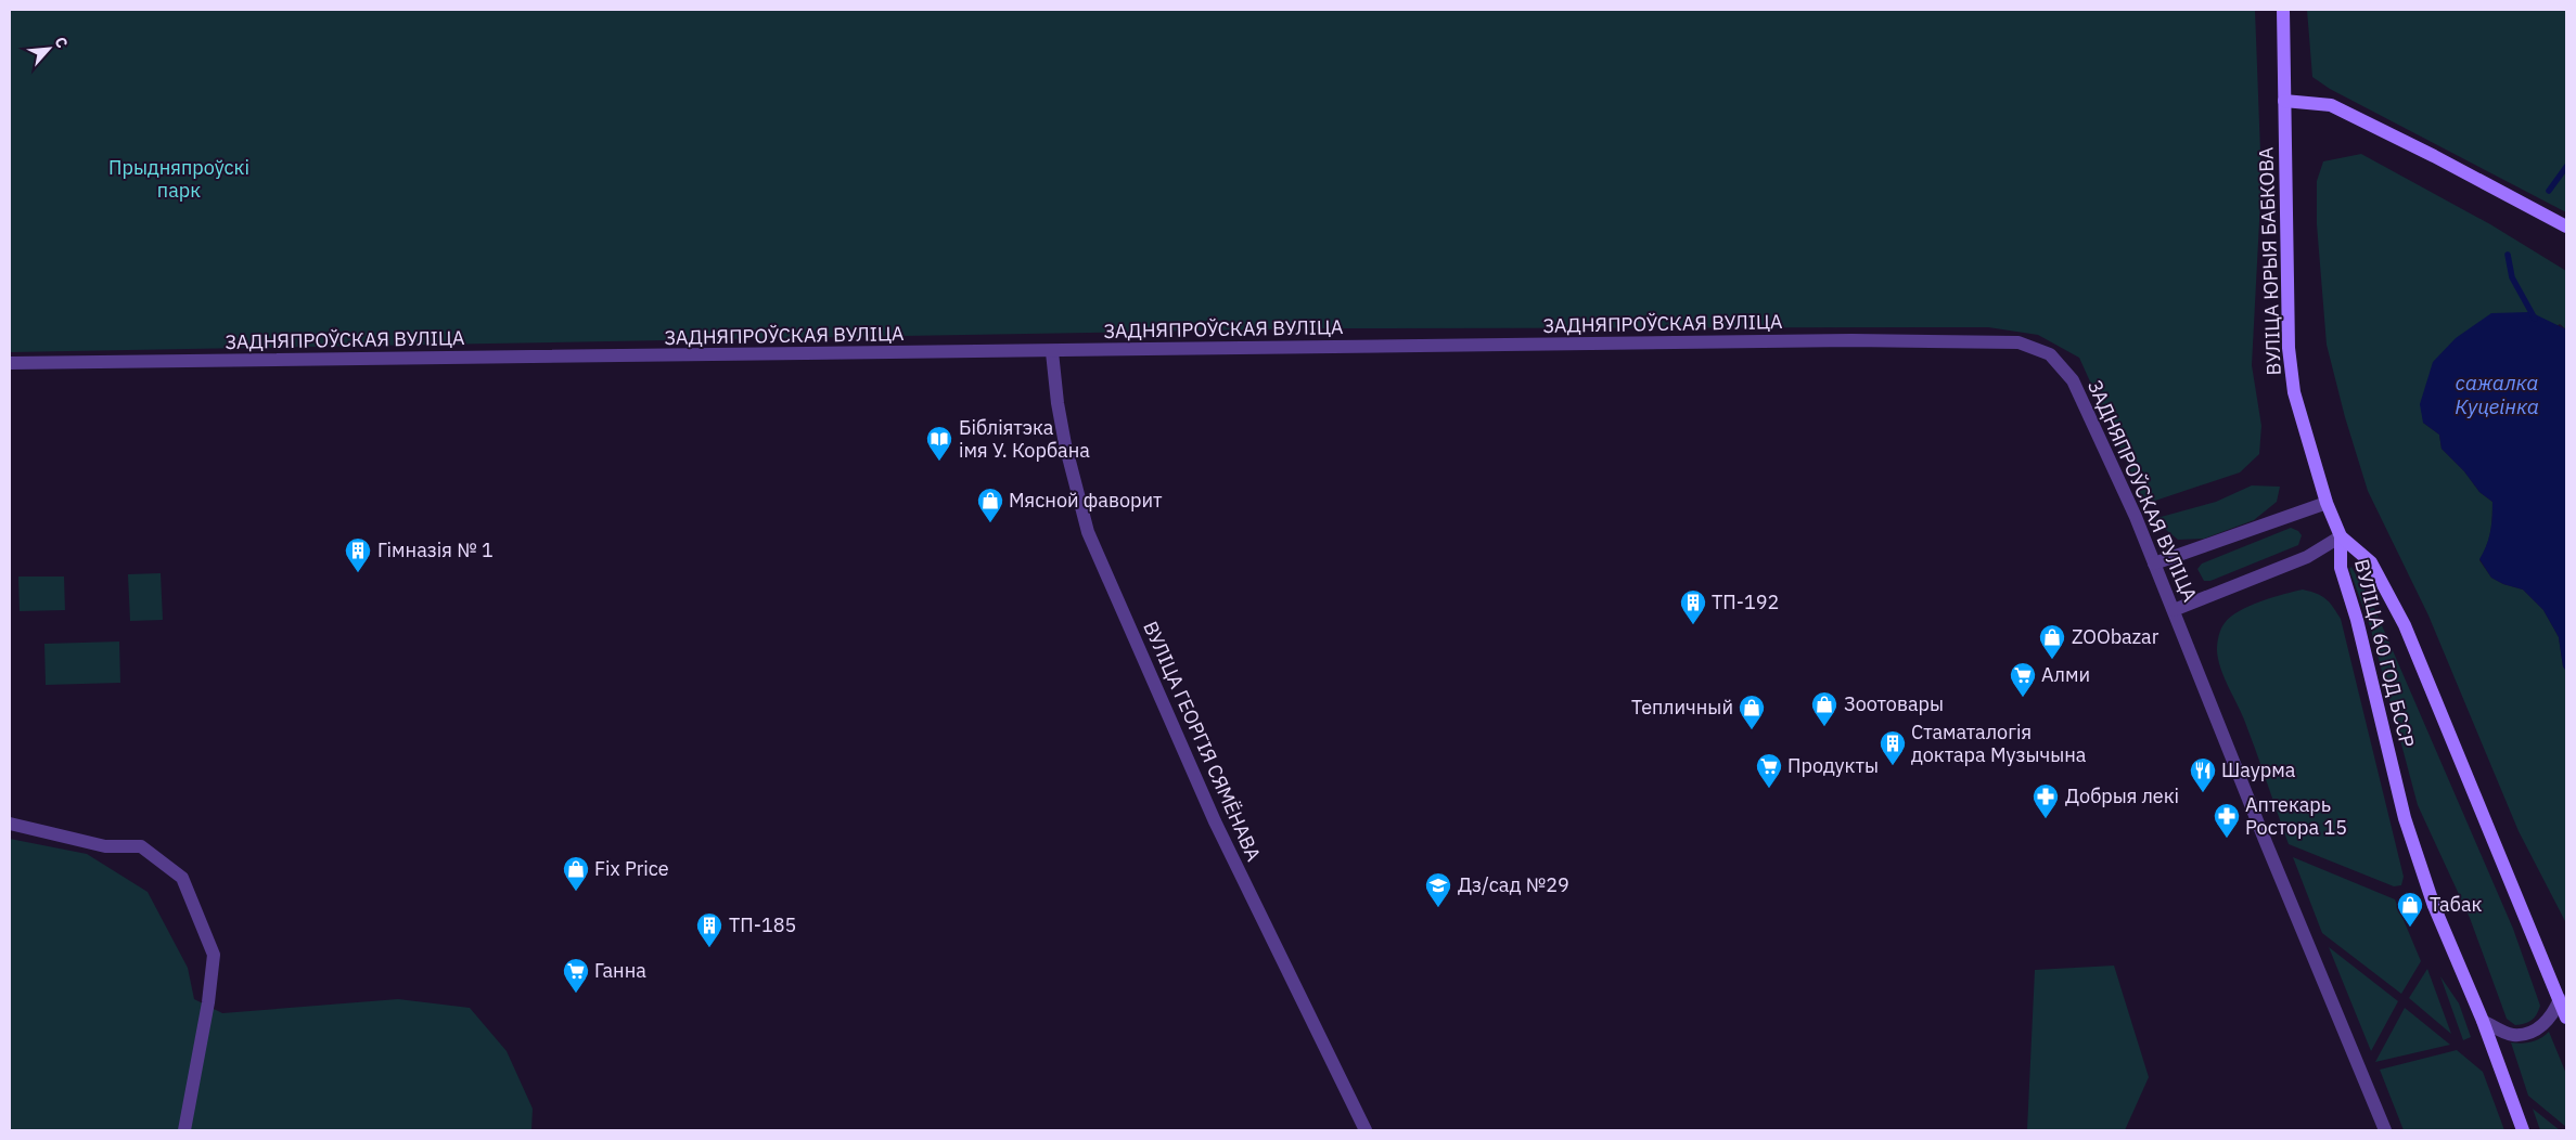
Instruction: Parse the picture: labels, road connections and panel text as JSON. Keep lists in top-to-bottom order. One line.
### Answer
{"streets":{"main road":["ВУЛІЦА ЮРЫЯ БАБКОВА","ВУЛІЦА 60 ГОД БССР"],"street":["ЗАДНЯПРОЎСКАЯ ВУЛІЦА","ВУЛІЦА ГЕОРГІЯ СЯМЁНАВА"]},"crossings":[["ВУЛІЦА ЮРЫЯ БАБКОВА","ВУЛІЦА 60 ГОД БССР"],["ЗАДНЯПРОЎСКАЯ ВУЛІЦА","ВУЛІЦА ГЕОРГІЯ СЯМЁНАВА"]],"water":["сажалка Куцеінка"],"parks":["Прыдняпроўскі парк"],"places":{"library":["Бібліятэка імя У. Корбана"],"shop":["Мясной фаворит","ZOObazar","Зоотовары","Тепличный","Fix Price","Табак"],"building":["Гімназія № 1","ТП-192","Стаматалогія доктара Музычына","ТП-185"],"supermarket":["Алми","Продукты","Ганна"],"restaurant":["Шаурма"],"pharmacy":["Добрыя лекі","Аптекарь Ростора 15"],"school or university":["Дз/сад №29"]},"north":"top right"}
